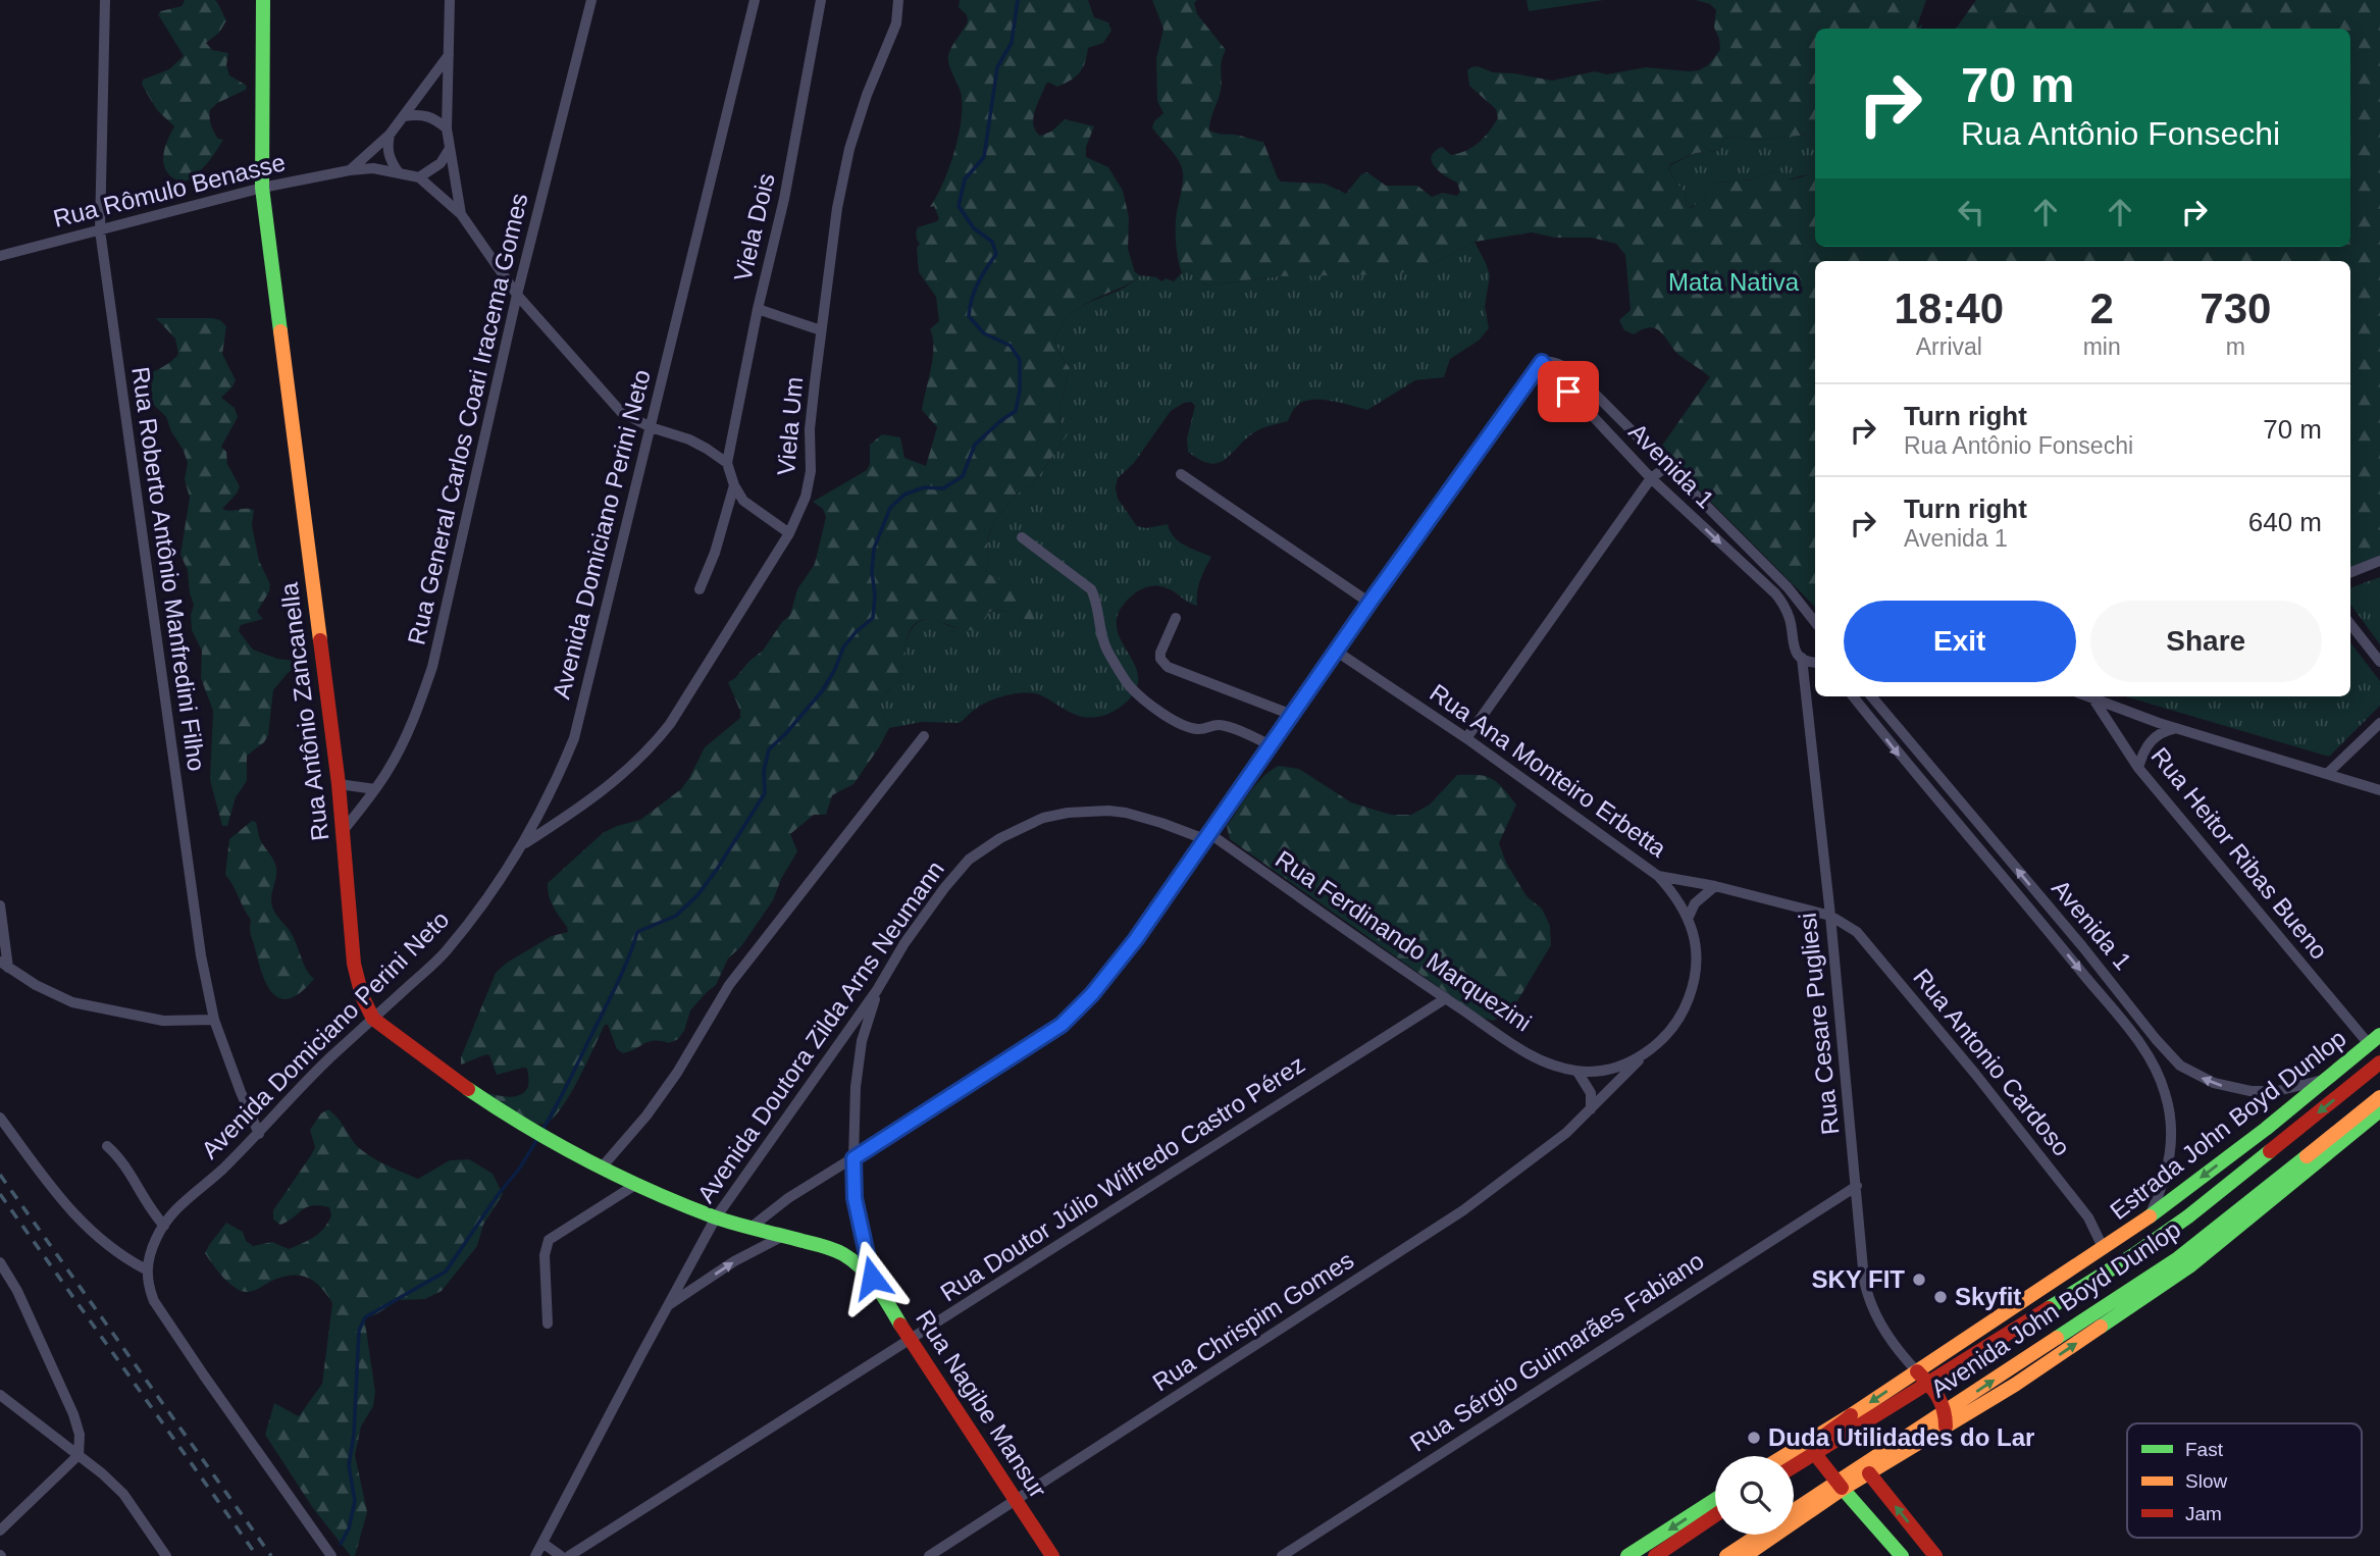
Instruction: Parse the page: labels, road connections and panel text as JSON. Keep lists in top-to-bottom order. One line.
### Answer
{"streets":{"street":["Rua Rômulo Benasse","Viela Dois","Rua General Carlos Coari Iracema Gomes","Viela Um","Avenida 1","Avenida Domiciano Perini Neto","Rua Roberto Antônio Manfredini Filho","Rua Antônio Zancanella","Rua Ana Monteiro Erbetta","Rua Heitor Ribas Bueno","Rua Ferdinando Marquezini","Rua Cesare Pugliesi","Avenida Doutora Zilda Arns Neumann","Rua Antonio Cardoso","Estrada John Boyd Dunlop","Rua Doutor Júlio Wilfredo Castro Pérez","Avenida John Boyd Dunlop","Rua Chrispim Gomes","Rua Sérgio Guimarães Fabiano","Rua Nagibe Mansur"]},"crossings":[["Rua Rômulo Benasse","Rua Roberto Antônio Manfredini Filho"],["Rua Rômulo Benasse","Rua Antônio Zancanella"],["Rua General Carlos Coari Iracema Gomes","Rua Antônio Zancanella"],["Viela Um","Avenida Domiciano Perini Neto"],["Avenida 1","Rua Cesare Pugliesi"],["Avenida 1","Estrada John Boyd Dunlop"],["Avenida Domiciano Perini Neto","Rua Roberto Antônio Manfredini Filho"],["Avenida Domiciano Perini Neto","Rua Antônio Zancanella"],["Rua Antônio Zancanella","Avenida Doutora Zilda Arns Neumann"],["Rua Antônio Zancanella","Rua Nagibe Mansur"],["Rua Ana Monteiro Erbetta","Rua Cesare Pugliesi"],["Rua Ana Monteiro Erbetta","Rua Antonio Cardoso"],["Rua Ana Monteiro Erbetta","Rua Chrispim Gomes"],["Rua Heitor Ribas Bueno","Estrada John Boyd Dunlop"],["Rua Ferdinando Marquezini","Avenida Doutora Zilda Arns Neumann"],["Rua Ferdinando Marquezini","Rua Doutor Júlio Wilfredo Castro Pérez"],["Rua Ferdinando Marquezini","Rua Chrispim Gomes"],["Rua Cesare Pugliesi","Rua Antonio Cardoso"],["Rua Cesare Pugliesi","Avenida John Boyd Dunlop"],["Rua Cesare Pugliesi","Rua Sérgio Guimarães Fabiano"],["Avenida Doutora Zilda Arns Neumann","Rua Nagibe Mansur"],["Rua Antonio Cardoso","Estrada John Boyd Dunlop"],["Rua Antonio Cardoso","Avenida John Boyd Dunlop"],["Estrada John Boyd Dunlop","Avenida John Boyd Dunlop"],["Rua Doutor Júlio Wilfredo Castro Pérez","Rua Nagibe Mansur"],["Rua Chrispim Gomes","Rua Nagibe Mansur"]],"parks":["Mata Nativa"],"places":["SKY FIT","Skyfit","Duda Utilidades do Lar"],"legend":["Fast","Slow","Jam"],"page":{"turn":["70 m","Rua Antônio Fonsechi"],"eta":["18:40","Arrival","2","min","730","m"],"list":[{"name":"Turn right","note":"Rua Antônio Fonsechi","value":"70 m"},{"name":"Turn right","note":"Avenida 1","value":"640 m"}],"buttons":["Exit","Share"]}}
